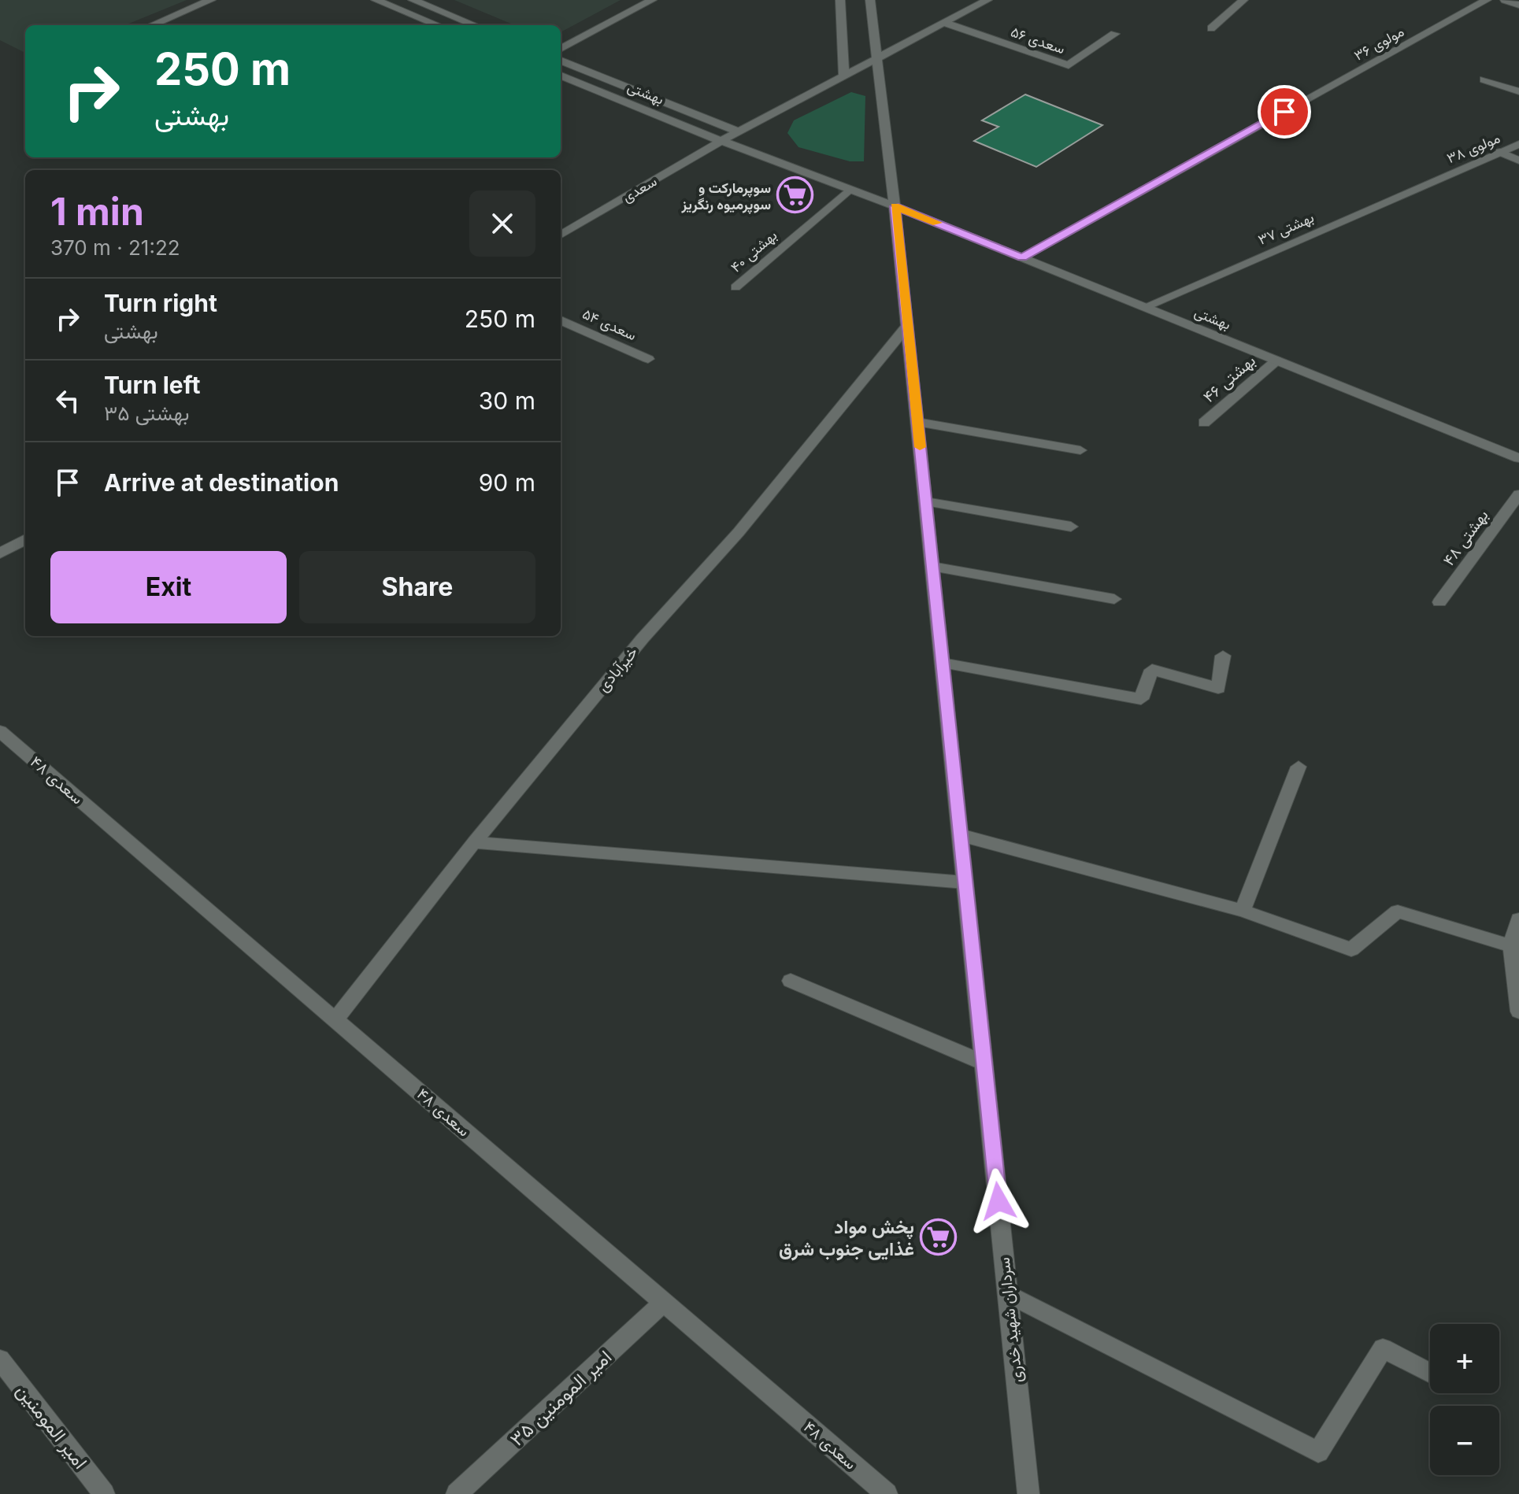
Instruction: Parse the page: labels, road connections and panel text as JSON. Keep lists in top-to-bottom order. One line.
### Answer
{"streets":{"street":["سعدی ۵۶","مولوی ۳۶","بهشتی","مولوی ۳۸","سعدی","بهشتی ۳۷","بهشتی ۴۰","سعدی ۵۴","بهشتی ۴۶","بهشتی ۴۸","خیرآبادی","سعدی ۴۸","سرداران شهید خدری","امیر المومنین ۳۵","امیر المومنین"]},"crossings":[["مولوی ۳۶","بهشتی"],["بهشتی","سعدی"],["بهشتی","بهشتی ۳۷"],["بهشتی","بهشتی ۴۰"],["بهشتی","بهشتی ۴۶"],["بهشتی","سرداران شهید خدری"],["مولوی ۳۸","بهشتی ۳۷"],["سعدی","سرداران شهید خدری"],["خیرآبادی","سعدی ۴۸"],["خیرآبادی","سرداران شهید خدری"],["سعدی ۴۸","امیر المومنین ۳۵"]],"places":{"supermarket":["سوپرمارکت و سوپرمیوه رنگریز","پخش مواد غذایی جنوب شرق"]},"page":{"turn":["250 m","بهشتی"],"heading":["1 min","370 m · 21:22"],"list":[{"name":"Turn right","note":"بهشتی","value":"250 m"},{"name":"Turn left","note":"بهشتی ۳۵","value":"30 m"},{"name":"Arrive at destination","value":"90 m"}],"buttons":["Exit","Share"],"map_buttons":["+","−"]}}
